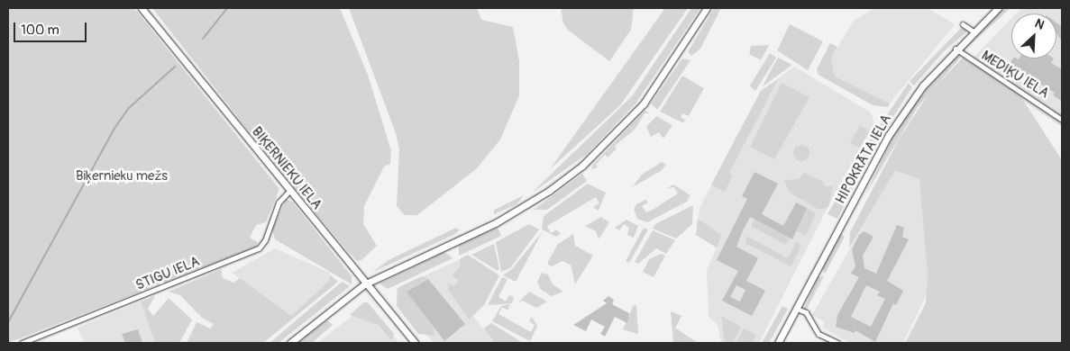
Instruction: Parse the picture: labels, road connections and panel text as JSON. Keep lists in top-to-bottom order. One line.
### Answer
{"streets":{"street":["MEDIĶU IELA","HIPOKRĀTA IELA","BIĶERNIEKU IELA","STIGU IELA"]},"crossings":[["MEDIĶU IELA","HIPOKRĀTA IELA"],["BIĶERNIEKU IELA","STIGU IELA"]],"parks":["Biķernieku mežs"],"scale_bar":"100 m","north":"top right"}
